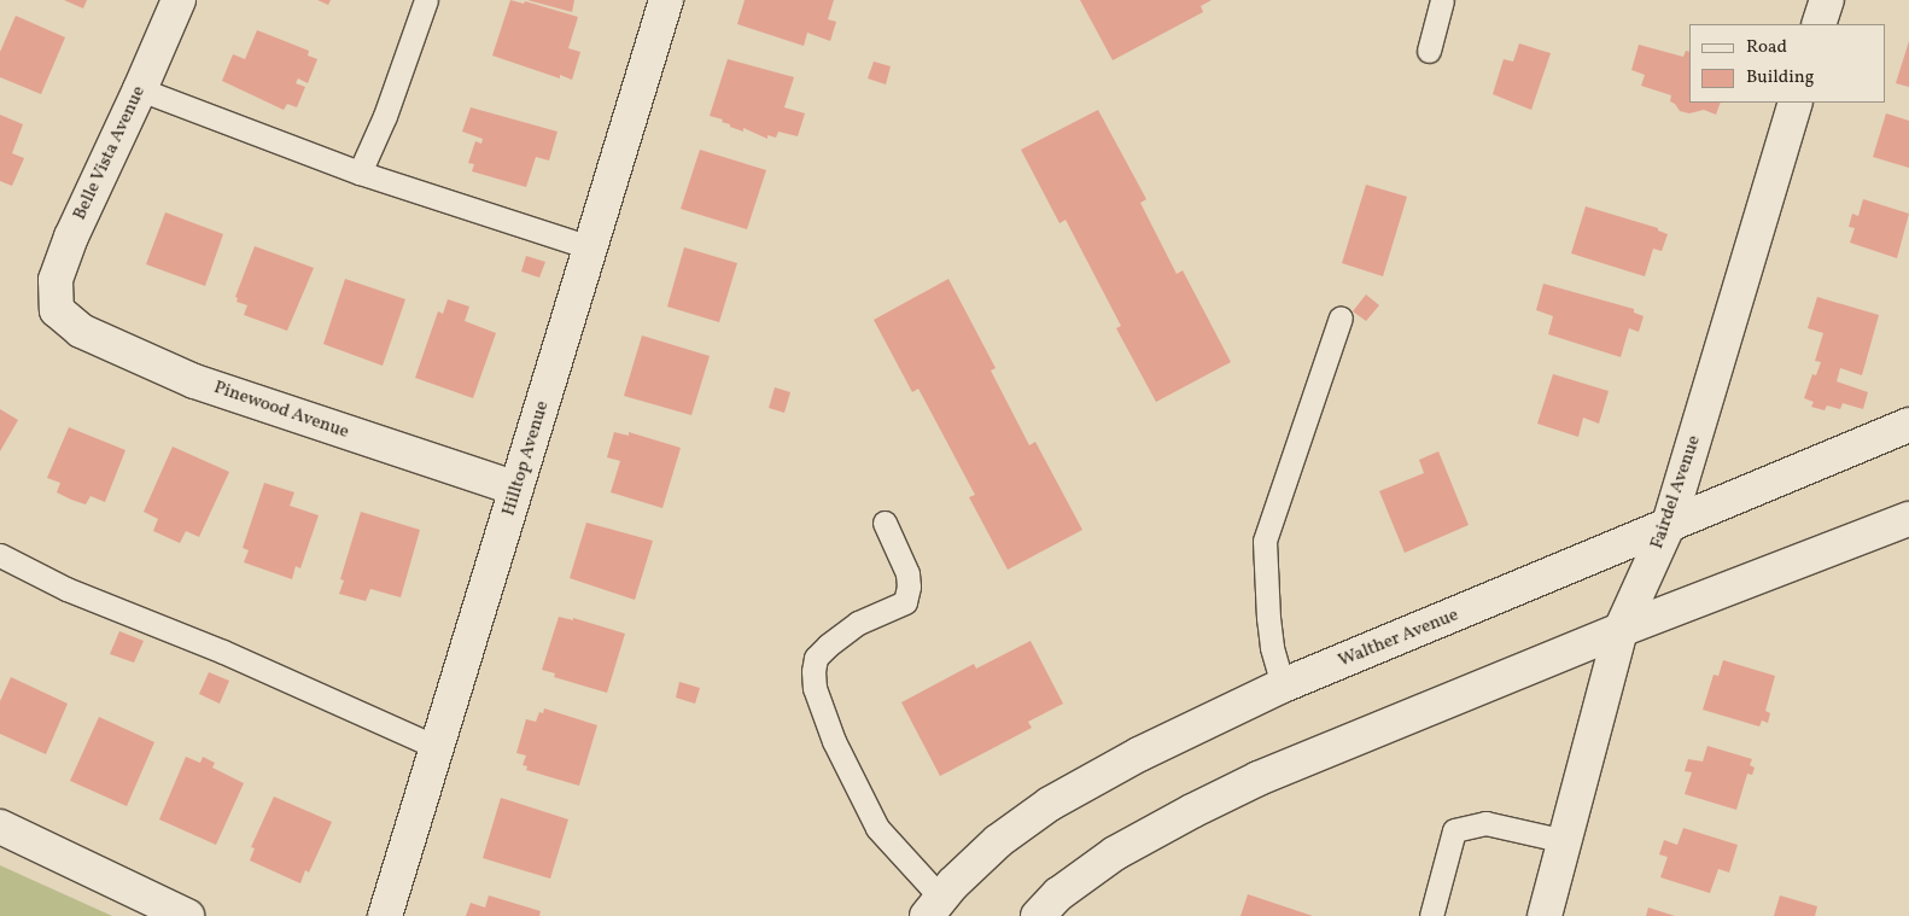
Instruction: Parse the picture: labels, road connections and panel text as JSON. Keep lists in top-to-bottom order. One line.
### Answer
{"streets":{"street":["Belle Vista Avenue","Pinewood Avenue","Hilltop Avenue","Fairdel Avenue","Walther Avenue"]},"crossings":[["Belle Vista Avenue","Pinewood Avenue"],["Pinewood Avenue","Hilltop Avenue"],["Fairdel Avenue","Walther Avenue"]],"legend":["Road","Building"]}
